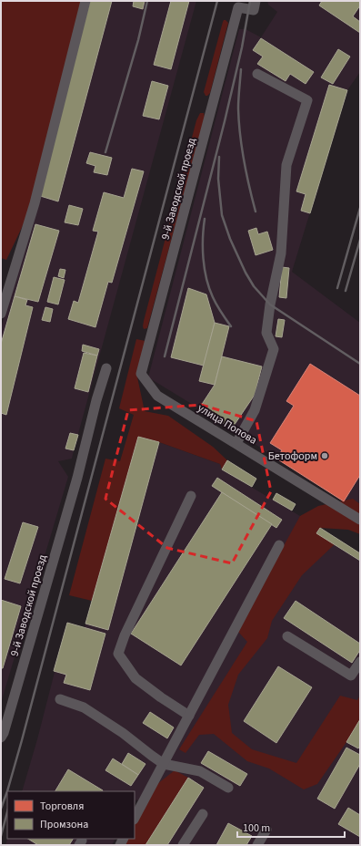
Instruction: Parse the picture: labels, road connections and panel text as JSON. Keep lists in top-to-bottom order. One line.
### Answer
{"streets":{"street":["9-й Заводской проезд","улица Попова"]},"crossings":[["9-й Заводской проезд","улица Попова"]],"places":["Бетоформ"],"legend":["Торговля","Промзона"],"scale_bar":"100 m"}
